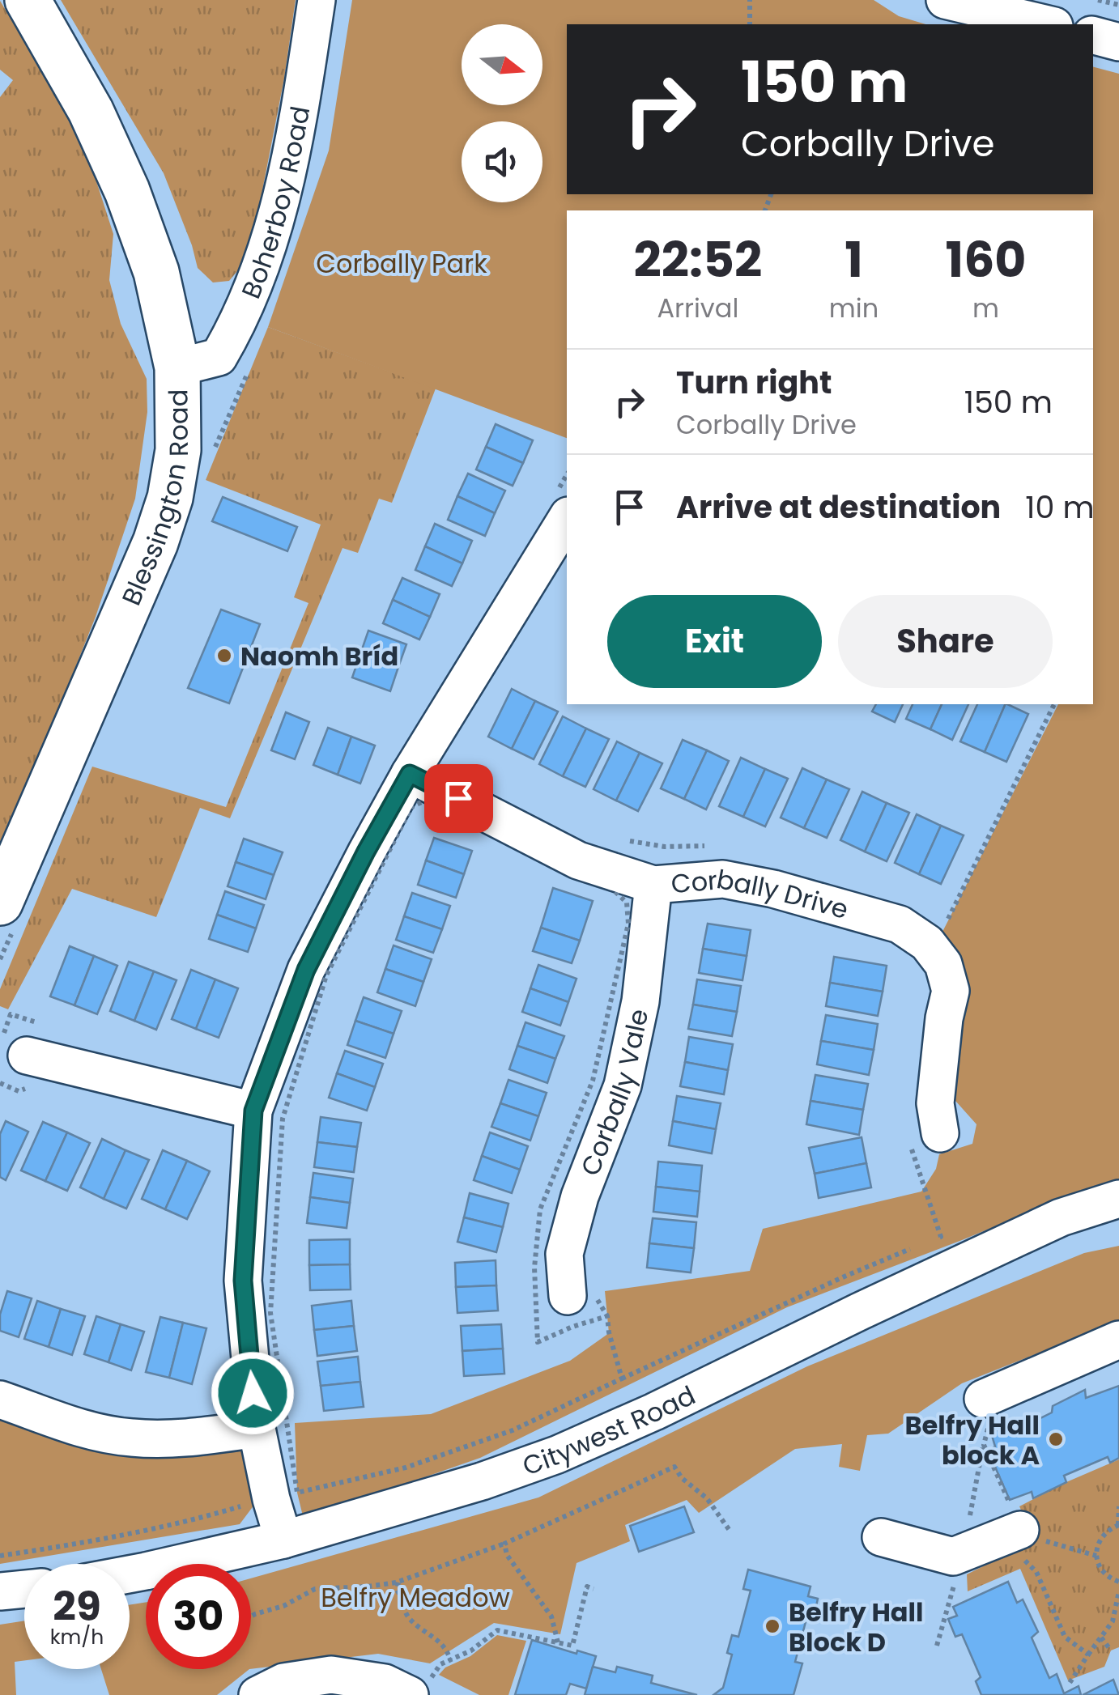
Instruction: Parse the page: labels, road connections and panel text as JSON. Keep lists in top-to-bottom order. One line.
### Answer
{"streets":{"main road":["Blessington Road"],"street":["Boherboy Road","Corbally Drive","Corbally Vale","Citywest Road"]},"crossings":[["Boherboy Road","Blessington Road"],["Corbally Drive","Corbally Vale"]],"parks":["Corbally Park","Belfry Meadow"],"places":["Naomh Bríd","Belfry Hall block A","Belfry Hall Block D"],"north":"right","page":{"turn":["150 m","Corbally Drive"],"eta":["22:52","Arrival","1","min","160","m"],"list":[{"name":"Turn right","note":"Corbally Drive","value":"150 m"},{"name":"Arrive at destination","value":"10 m"}],"buttons":["Exit","Share"],"speed":"29 km/h","limit":"30"}}
